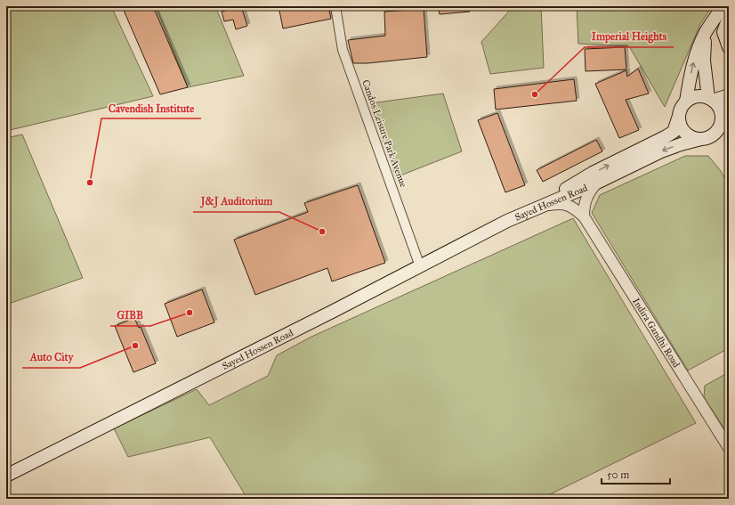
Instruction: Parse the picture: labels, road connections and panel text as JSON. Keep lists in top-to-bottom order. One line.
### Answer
{"streets":{"main road":["Sayed Hossen Road"],"street":["Candos Leisure Park Avenue","Indira Gandhi Road"]},"crossings":[["Candos Leisure Park Avenue","Sayed Hossen Road"],["Sayed Hossen Road","Indira Gandhi Road"]],"places":["Imperial Heights","Cavendish Institute","J&J Auditorium","GIBB","Auto City"],"scale_bar":"50 m"}
